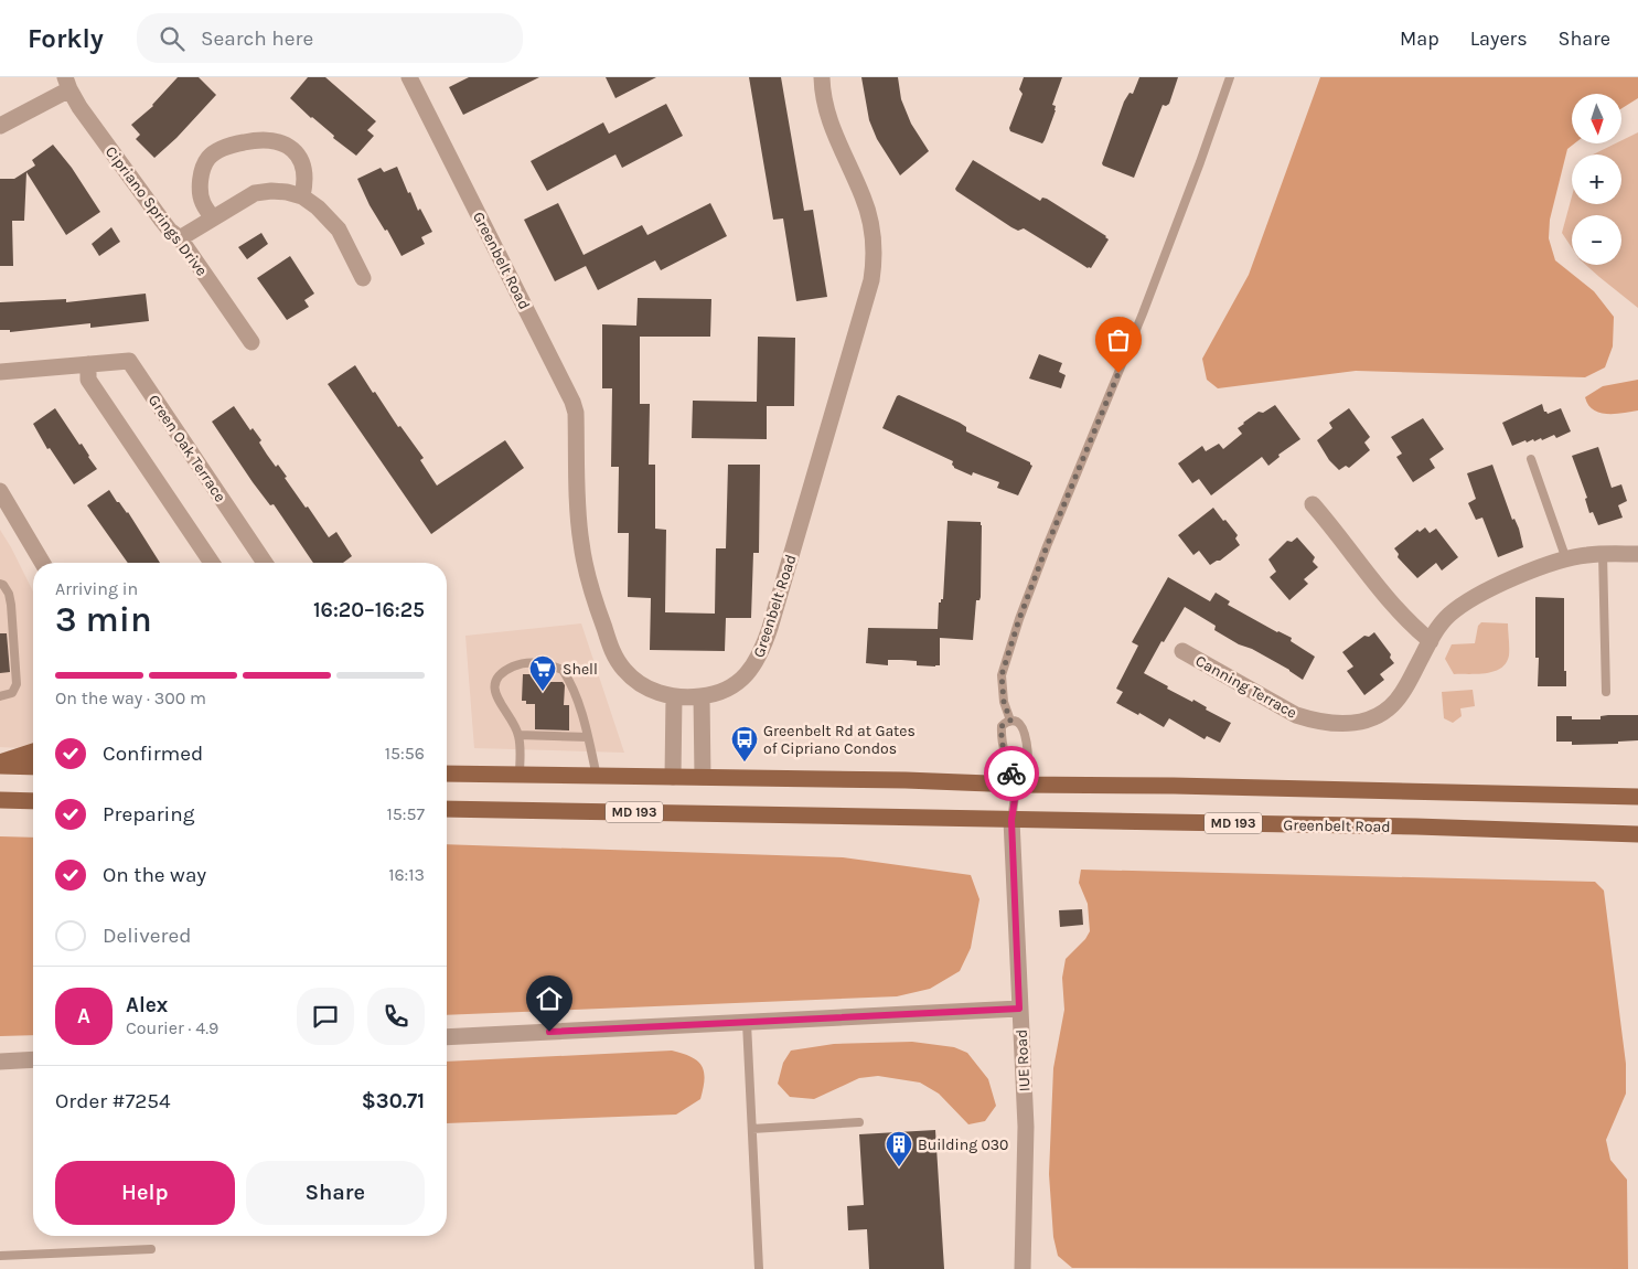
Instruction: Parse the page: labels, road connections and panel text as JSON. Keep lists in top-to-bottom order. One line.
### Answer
{"streets":{"main road":["Greenbelt Road","MD 193"],"street":["Cipriano Springs Drive","Green Oak Terrace","Canning Terrace","IUE Road"]},"crossings":[["Greenbelt Road","IUE Road"]],"places":{"supermarket":["Shell"],"bus stop":["Greenbelt Rd at Gates of Cipriano Condos"],"building":["Building 030"]},"north":"bottom","page":{"header":"Forkly","search":"Search here","nav":["Map","Layers","Share"],"map_buttons":["+","−"],"heading":["3 min","Arriving in","16:20–16:25"],"panel":["Alex","Courier · 4.9","Order #7254","$30.71"],"bar":"On the way · 300 m","list":[["Confirmed","15:56"],["Preparing","15:57"],["On the way","16:13"],"Delivered"],"round":"A","buttons":["Help","Share"]}}
